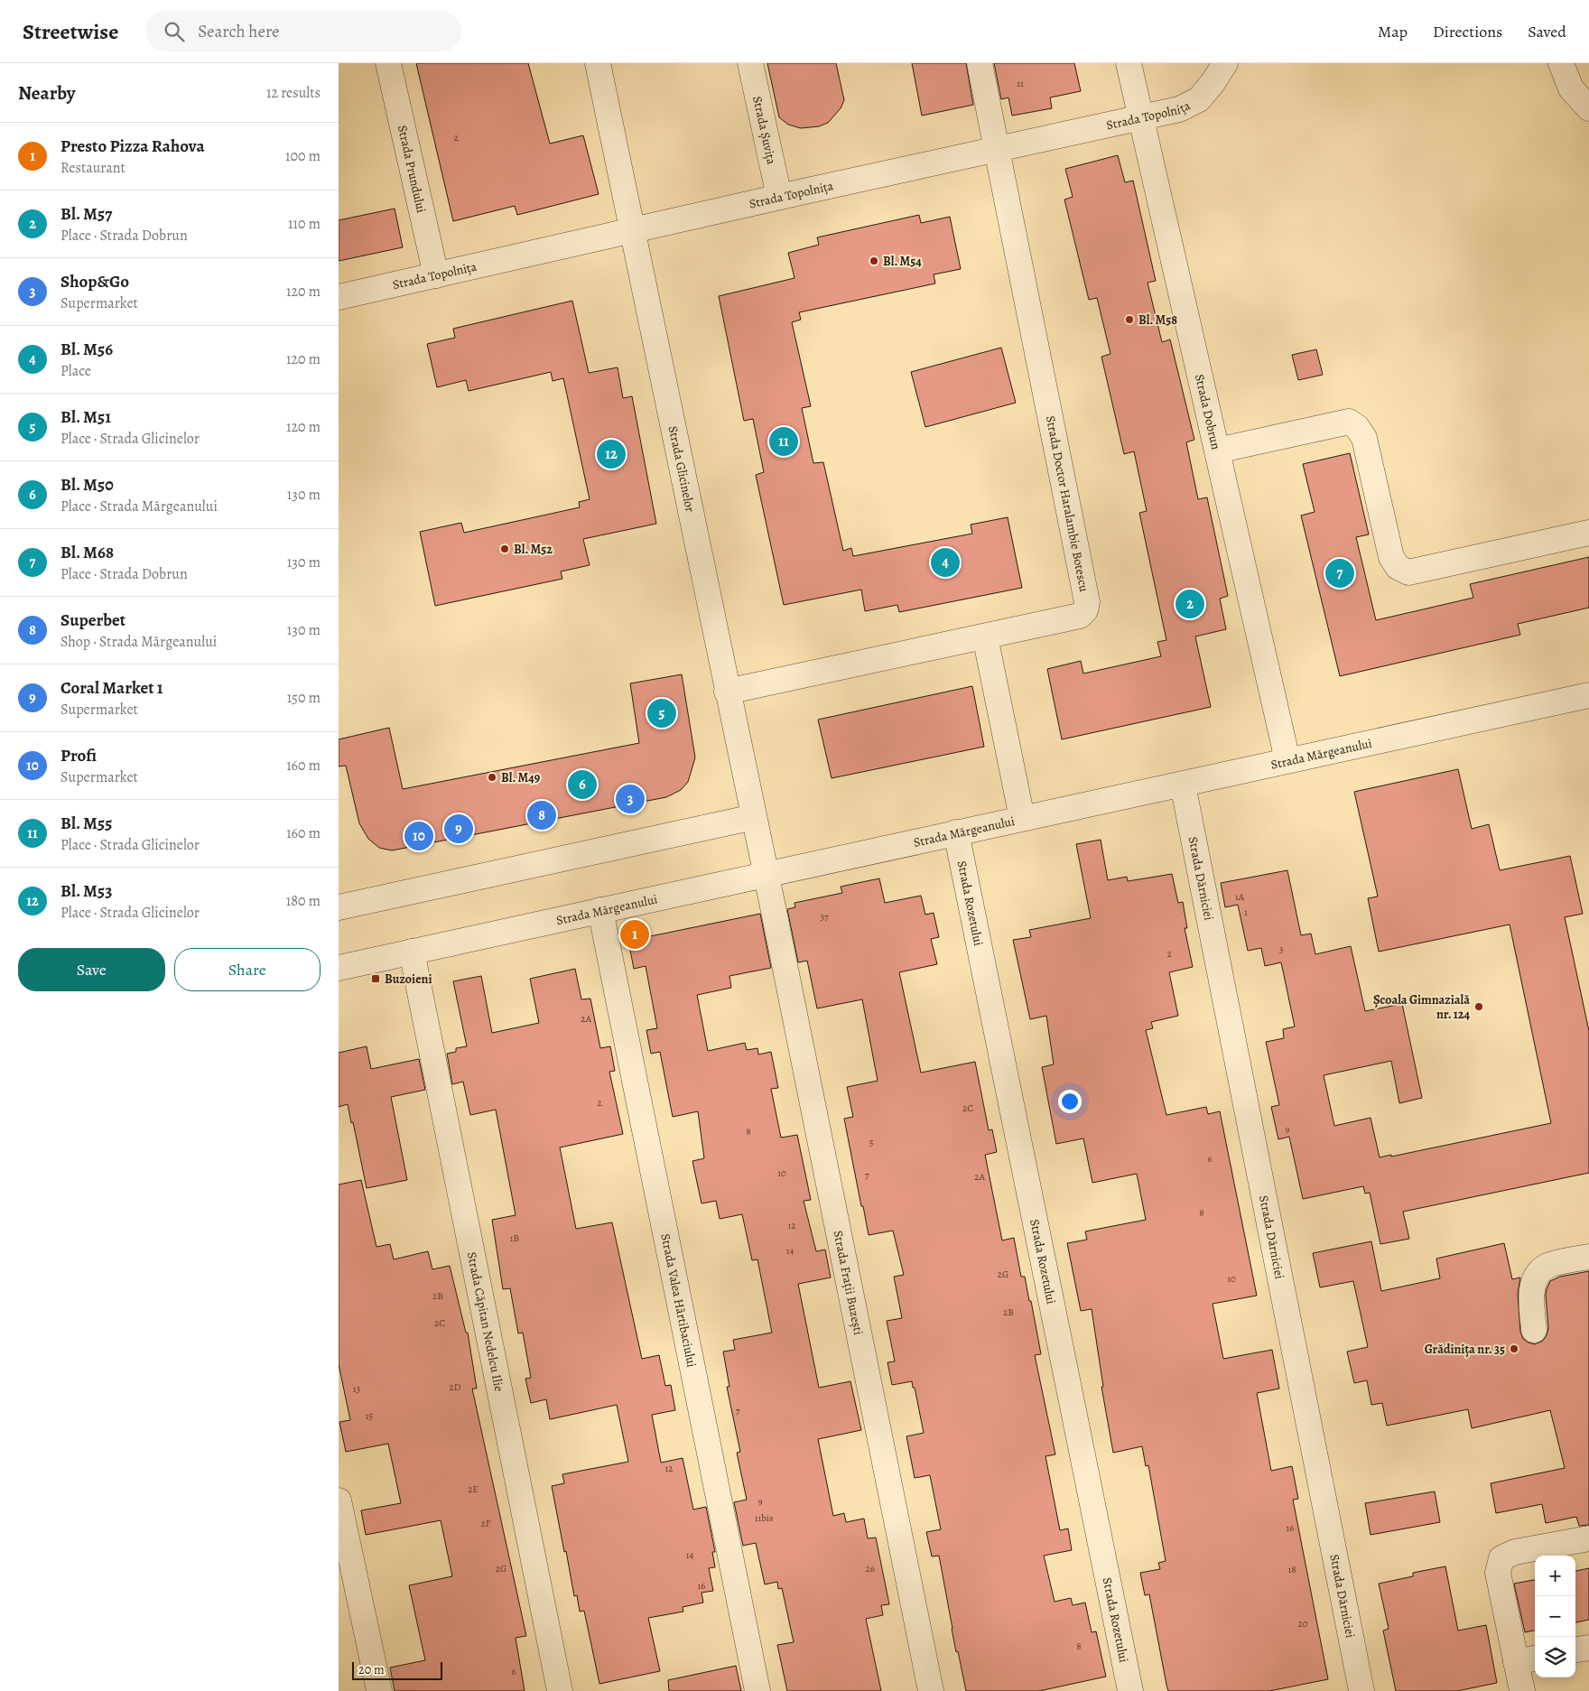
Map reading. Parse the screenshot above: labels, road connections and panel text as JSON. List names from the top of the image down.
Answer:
{
  "streets": {
    "street": [
      "Strada Topolnița",
      "Strada Șuvița",
      "Strada Prundului",
      "Strada Dobrun",
      "Strada Glicinelor",
      "Strada Doctor Haralambie Botescu",
      "Strada Mărgeanului",
      "Strada Dărniciei",
      "Strada Rozetului",
      "Strada Frații Buzești",
      "Strada Valea Hârtibaciului",
      "Strada Căpitan Nedelcu Ilie"
    ]
  },
  "crossings": [
    ["Strada Topolnița", "Strada Șuvița"],
    ["Strada Topolnița", "Strada Prundului"],
    ["Strada Topolnița", "Strada Dobrun"],
    ["Strada Topolnița", "Strada Glicinelor"],
    ["Strada Topolnița", "Strada Doctor Haralambie Botescu"],
    ["Strada Dobrun", "Strada Mărgeanului"],
    ["Strada Glicinelor", "Strada Doctor Haralambie Botescu"],
    ["Strada Glicinelor", "Strada Mărgeanului"],
    ["Strada Glicinelor", "Strada Frații Buzești"],
    ["Strada Mărgeanului", "Strada Dărniciei"],
    ["Strada Mărgeanului", "Strada Rozetului"],
    ["Strada Mărgeanului", "Strada Frații Buzești"],
    ["Strada Mărgeanului", "Strada Valea Hârtibaciului"],
    ["Strada Mărgeanului", "Strada Căpitan Nedelcu Ilie"]
  ],
  "places": {
    "other": [
      "Bl. M54",
      "Bl. M58",
      "Bl. M52",
      "Bl. M49",
      "Școala Gimnazială nr. 124",
      "Grădinița nr. 35"
    ],
    "transit": ["Buzoieni"]
  },
  "house_numbers": [
    "11",
    "2",
    "1A",
    "1",
    "37",
    "3",
    "2",
    "2A",
    "2",
    "2C",
    "9",
    "8",
    "5",
    "6",
    "10",
    "7",
    "2A",
    "8",
    "12",
    "1B",
    "14",
    "2G",
    "10",
    "2B",
    "2B",
    "2C",
    "2D",
    "13",
    "7",
    "15",
    "12",
    "2E",
    "9",
    "11bis",
    "2F",
    "16",
    "14",
    "2G",
    "26",
    "18",
    "16",
    "20",
    "8",
    "6"
  ],
  "scale_bar": "20 m",
  "page": {
    "header": "Streetwise",
    "search": "Search here",
    "nav": ["Map", "Directions", "Saved"],
    "heading": ["Nearby", "12 results"],
    "list": [
      {
        "mark": "1",
        "name": "Presto Pizza Rahova",
        "note": "Restaurant",
        "value": "100 m"
      },
      {
        "mark": "2",
        "name": "Bl. M57",
        "note": "Place · Strada Dobrun",
        "value": "110 m"
      },
      {
        "mark": "3",
        "name": "Shop&Go",
        "note": "Supermarket",
        "value": "120 m"
      },
      {
        "mark": "4",
        "name": "Bl. M56",
        "note": "Place",
        "value": "120 m"
      },
      {
        "mark": "5",
        "name": "Bl. M51",
        "note": "Place · Strada Glicinelor",
        "value": "120 m"
      },
      {
        "mark": "6",
        "name": "Bl. M50",
        "note": "Place · Strada Mărgeanului",
        "value": "130 m"
      },
      {
        "mark": "7",
        "name": "Bl. M68",
        "note": "Place · Strada Dobrun",
        "value": "130 m"
      },
      {
        "mark": "8",
        "name": "Superbet",
        "note": "Shop · Strada Mărgeanului",
        "value": "130 m"
      },
      {
        "mark": "9",
        "name": "Coral Market 1",
        "note": "Supermarket",
        "value": "150 m"
      },
      {
        "mark": "10",
        "name": "Profi",
        "note": "Supermarket",
        "value": "160 m"
      },
      {
        "mark": "11",
        "name": "Bl. M55",
        "note": "Place · Strada Glicinelor",
        "value": "160 m"
      },
      {
        "mark": "12",
        "name": "Bl. M53",
        "note": "Place · Strada Glicinelor",
        "value": "180 m"
      }
    ],
    "pins": [
      "11",
      "12",
      "4",
      "7",
      "2",
      "5",
      "6",
      "3",
      "8",
      "9",
      "10",
      "1"
    ],
    "buttons": ["Save", "Share"],
    "map_buttons": ["+", "−"],
    "scale": "20 m"
  }
}
